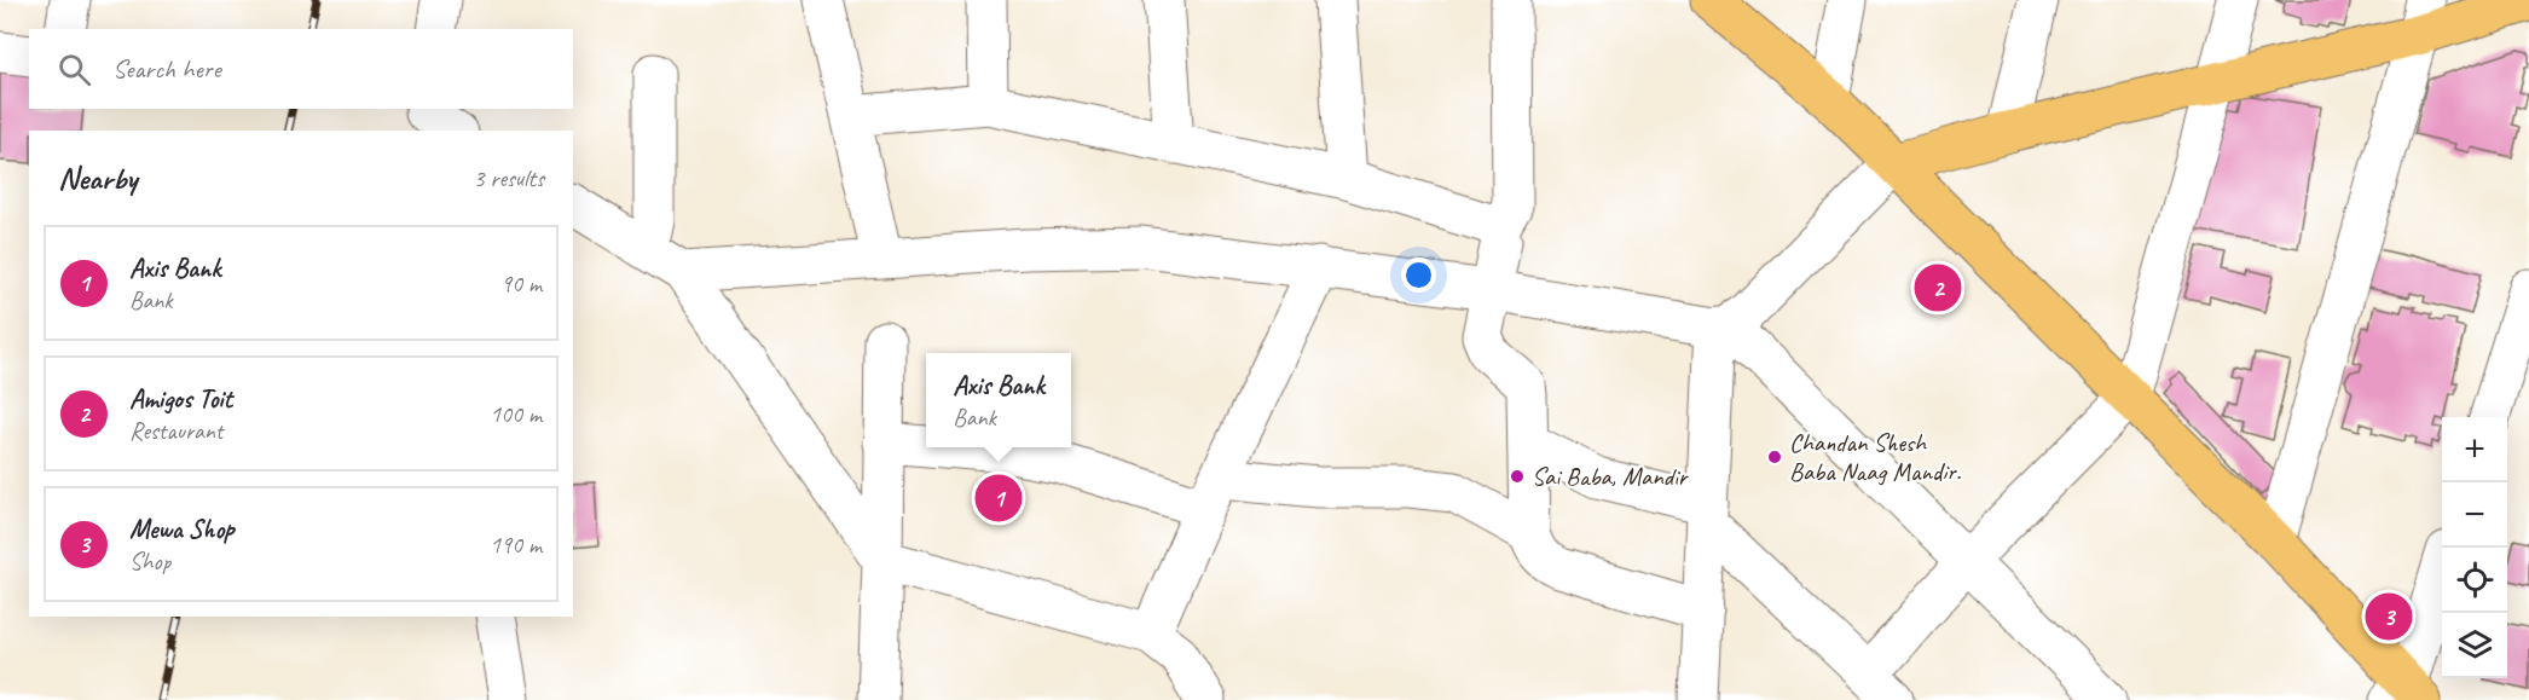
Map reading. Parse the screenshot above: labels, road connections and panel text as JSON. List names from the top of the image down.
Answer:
{
  "places": ["Chandan Shesh Baba Naag Mandir.", "Sai Baba, Mandir"],
  "page": {
    "search": "Search here",
    "heading": ["Nearby", "3 results"],
    "list": [
      {
        "mark": "1",
        "name": "Axis Bank",
        "note": "Bank",
        "value": "90 m"
      },
      {
        "mark": "2",
        "name": "Amigos Toit",
        "note": "Restaurant",
        "value": "100 m"
      },
      {
        "mark": "3",
        "name": "Mewa Shop",
        "note": "Shop",
        "value": "190 m"
      }
    ],
    "pins": ["2", "1", "3"],
    "popup": ["Axis Bank", "Bank"],
    "map_buttons": ["+", "−"]
  }
}
